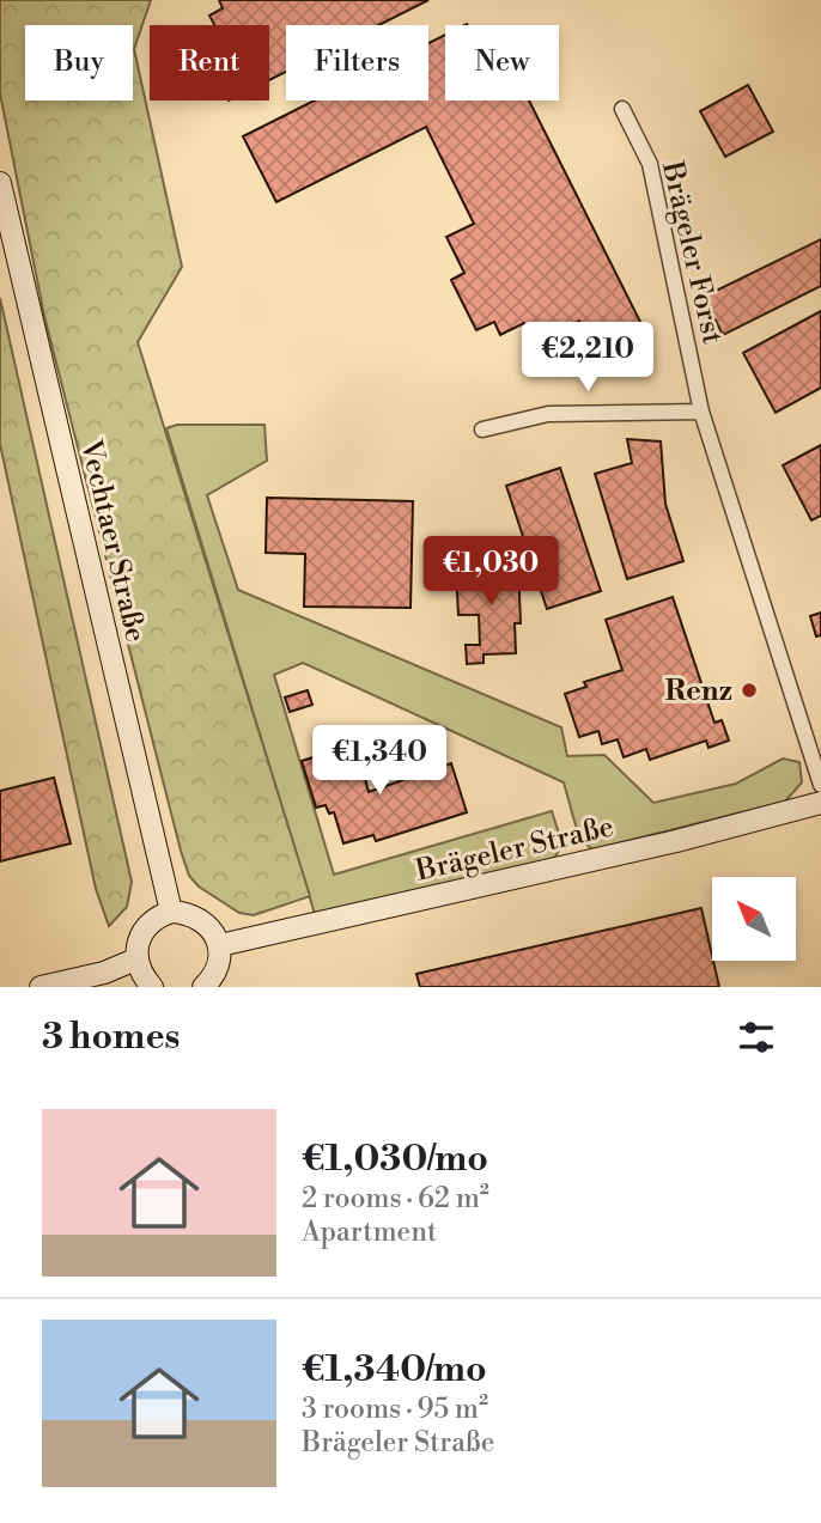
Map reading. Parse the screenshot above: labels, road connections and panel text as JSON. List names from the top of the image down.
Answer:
{
  "streets": {
    "main road": ["Vechtaer Straße", "Brägeler Straße"],
    "street": ["Brägeler Forst"]
  },
  "places": ["Renz"],
  "north": "top left",
  "page": {
    "chip": [
      "Buy",
      "Rent",
      "Filters",
      "New"
    ],
    "price": ["€2,210", "€1,030", "€1,340"],
    "heading": "3 homes",
    "list": [
      {
        "name": "€1,030/mo",
        "note": "2 rooms · 62 m² · Apartment"
      },
      {
        "name": "€1,340/mo",
        "note": "3 rooms · 95 m² · Brägeler Straße"
      }
    ]
  }
}
